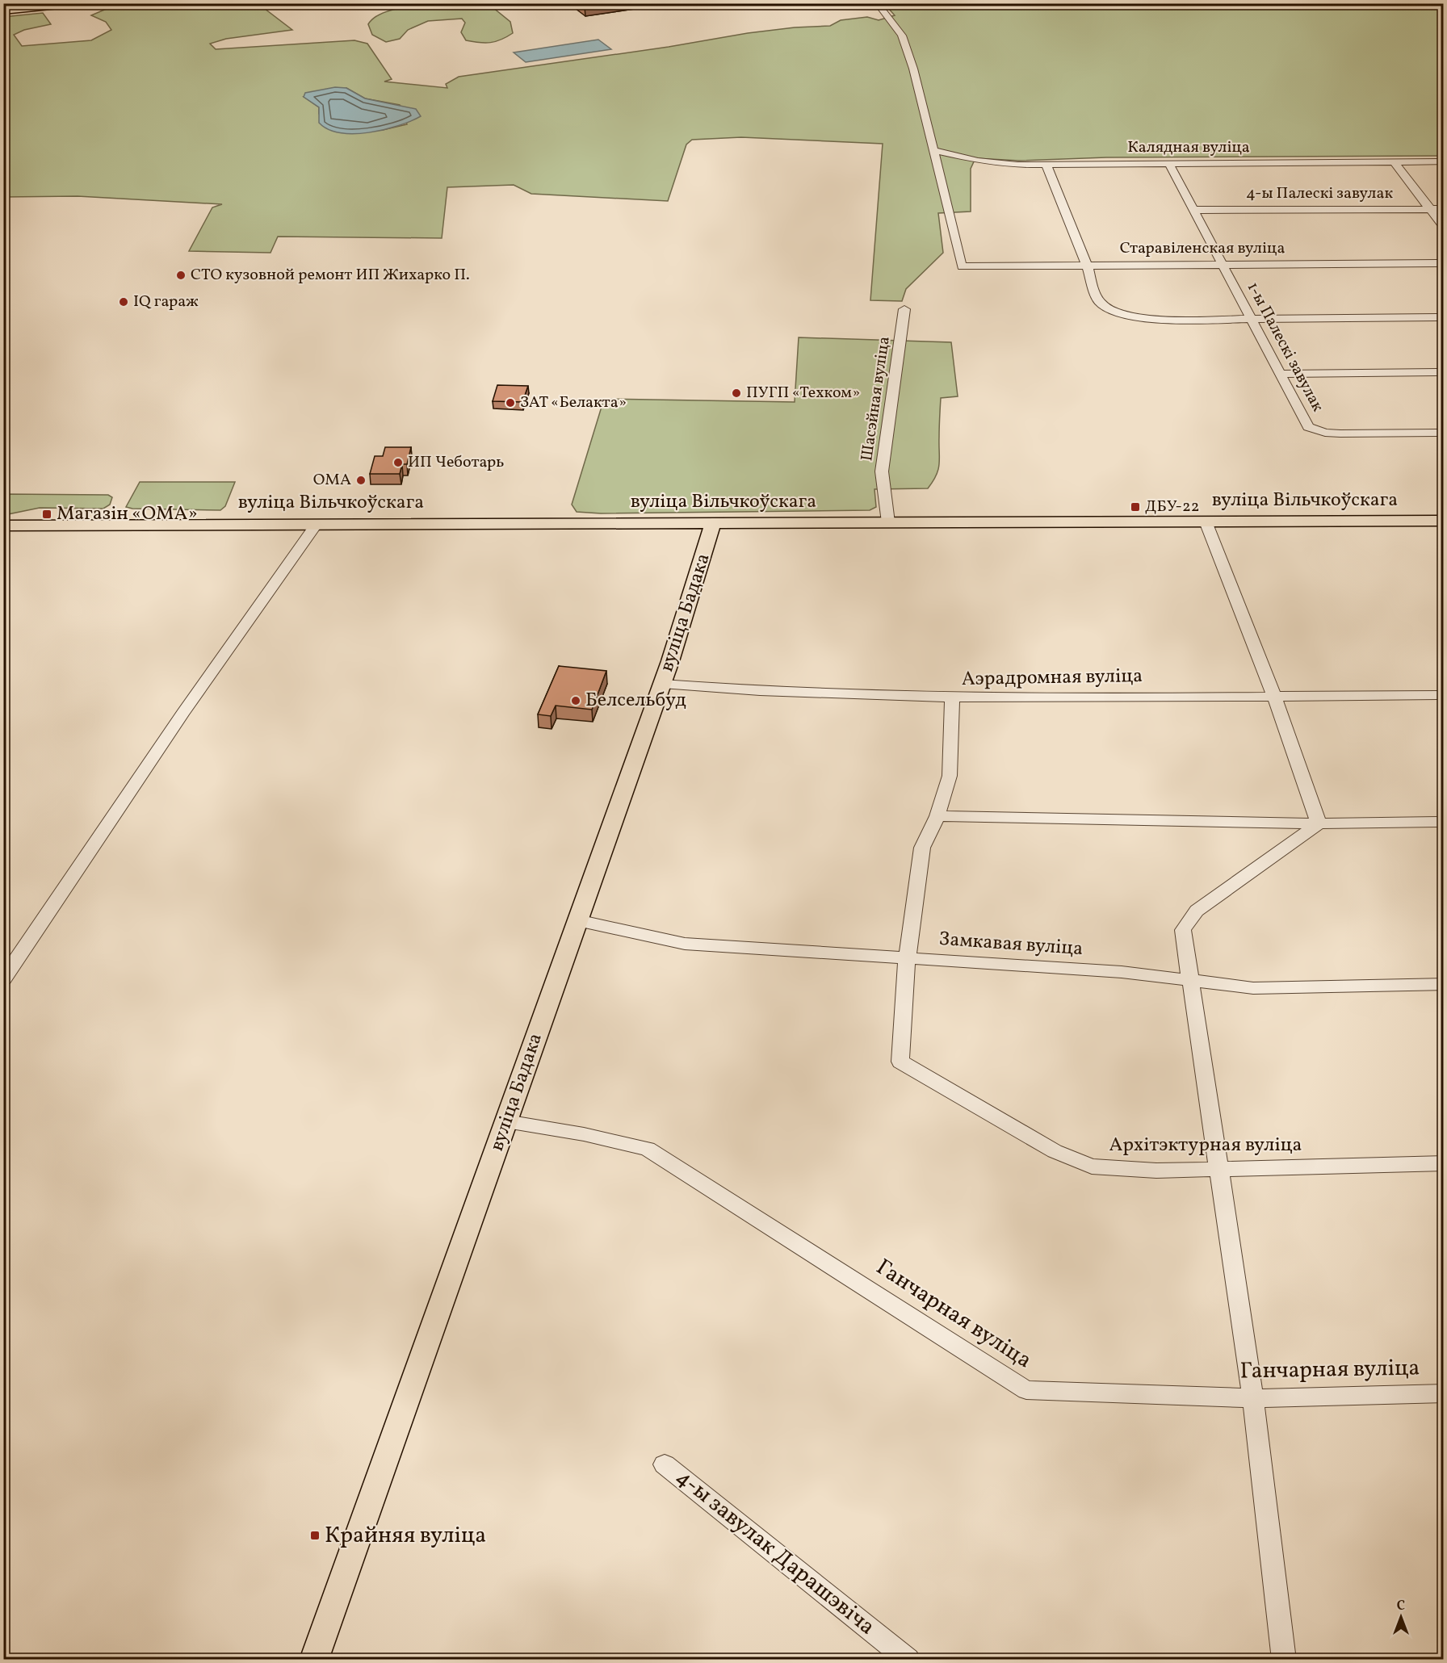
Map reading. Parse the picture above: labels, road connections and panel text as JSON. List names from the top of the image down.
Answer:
{
  "streets": {
    "main road": ["вуліца Вільчкоўскага", "вуліца Бадака"],
    "street": [
      "Калядная вуліца",
      "4-ы Палескі завулак",
      "Старавіленская вуліца",
      "1-ы Палескі завулак",
      "Шасэйная вуліца",
      "Аэрадромная вуліца",
      "Замкавая вуліца",
      "Архітэктурная вуліца",
      "Ганчарная вуліца",
      "4-ы завулак Дарашэвіча"
    ]
  },
  "crossings": [
    ["Калядная вуліца", "Старавіленская вуліца"],
    ["Калядная вуліца", "1-ы Палескі завулак"],
    ["4-ы Палескі завулак", "1-ы Палескі завулак"],
    ["Старавіленская вуліца", "1-ы Палескі завулак"],
    ["Шасэйная вуліца", "вуліца Вільчкоўскага"],
    ["вуліца Вільчкоўскага", "вуліца Бадака"],
    ["вуліца Бадака", "Аэрадромная вуліца"],
    ["вуліца Бадака", "Замкавая вуліца"],
    ["вуліца Бадака", "Ганчарная вуліца"],
    ["Аэрадромная вуліца", "Архітэктурная вуліца"],
    ["Замкавая вуліца", "Архітэктурная вуліца"]
  ],
  "places": {
    "other": [
      "СТО кузовной ремонт ИП Жихарко П.",
      "IQ гараж",
      "ПУГП «Техком»",
      "ЗАТ «Белакта»",
      "ИП Чеботарь",
      "ОМА",
      "Белсельбуд"
    ],
    "transit": ["ДБУ-22", "Магазін «ОМА»", "Крайняя вуліца"]
  },
  "north": "top"
}
